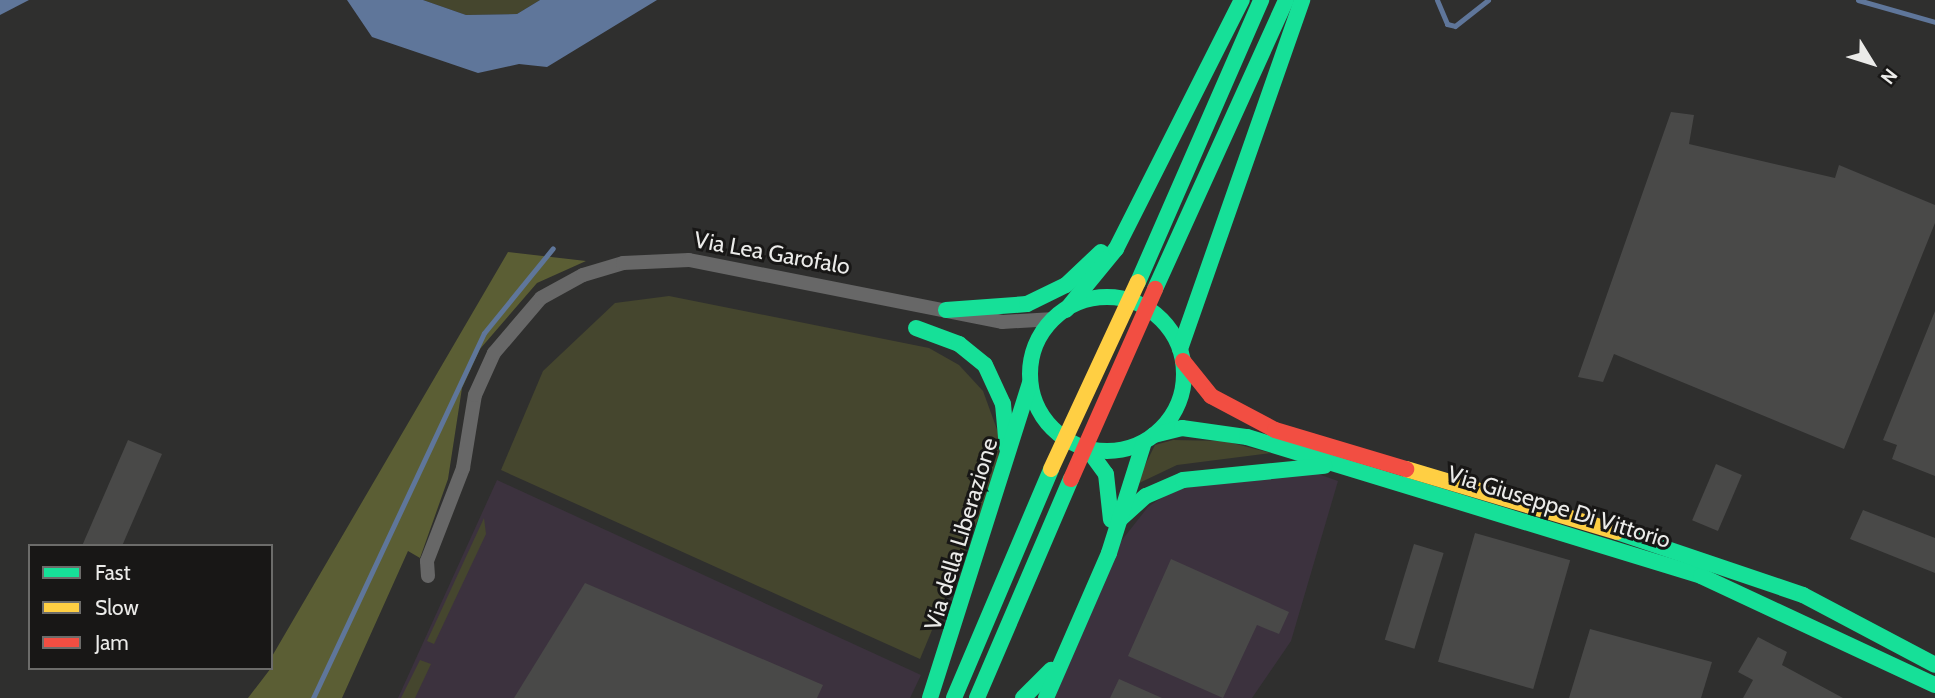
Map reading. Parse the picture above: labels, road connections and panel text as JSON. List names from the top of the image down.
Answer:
{
  "streets": {
    "main road": ["Via Giuseppe Di Vittorio", "Via della Liberazione"],
    "street": ["Via Lea Garofalo"]
  },
  "crossings": [
    ["Via Lea Garofalo", "Via Giuseppe Di Vittorio"],
    ["Via Lea Garofalo", "Via della Liberazione"],
    ["Via Giuseppe Di Vittorio", "Via della Liberazione"]
  ],
  "legend": ["Fast", "Slow", "Jam"],
  "north": "bottom right"
}
